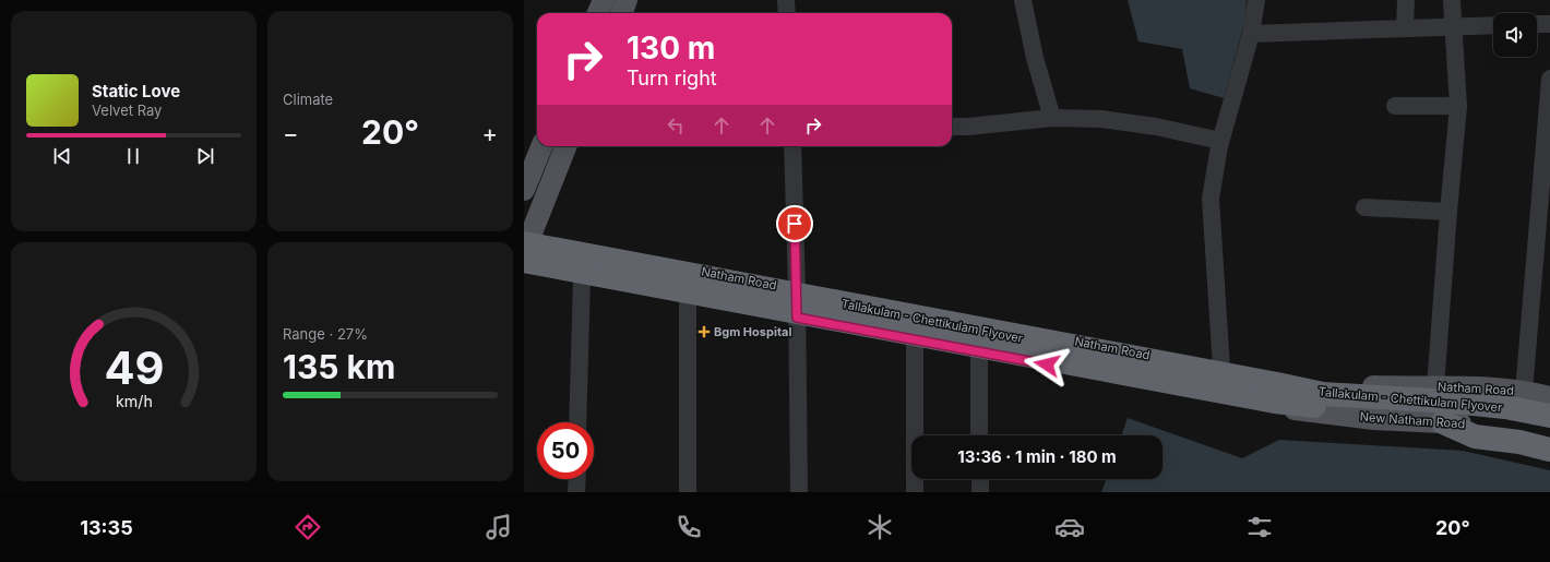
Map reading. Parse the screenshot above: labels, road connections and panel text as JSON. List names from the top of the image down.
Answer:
{
  "streets": {
    "highway": ["Tallakulam - Chettikulam Flyover"],
    "main road": ["Natham Road", "New Natham Road"]
  },
  "crossings": [
    ["Natham Road", "Tallakulam - Chettikulam Flyover"]
  ],
  "places": {
    "health": ["Bgm Hospital"]
  },
  "page": {
    "tile": [
      "Climate",
      ["Range · 27%", "135 km"]
    ],
    "turn": ["130 m", "Turn right"],
    "song": ["Static Love", "Velvet Ray"],
    "heat": ["−", "20°", "+"],
    "limit": "50",
    "trip": "13:36 · 1 min · 180 m",
    "tabs": ["13:35", "20°"],
    "gauge": ["49", "km/h"]
  }
}
